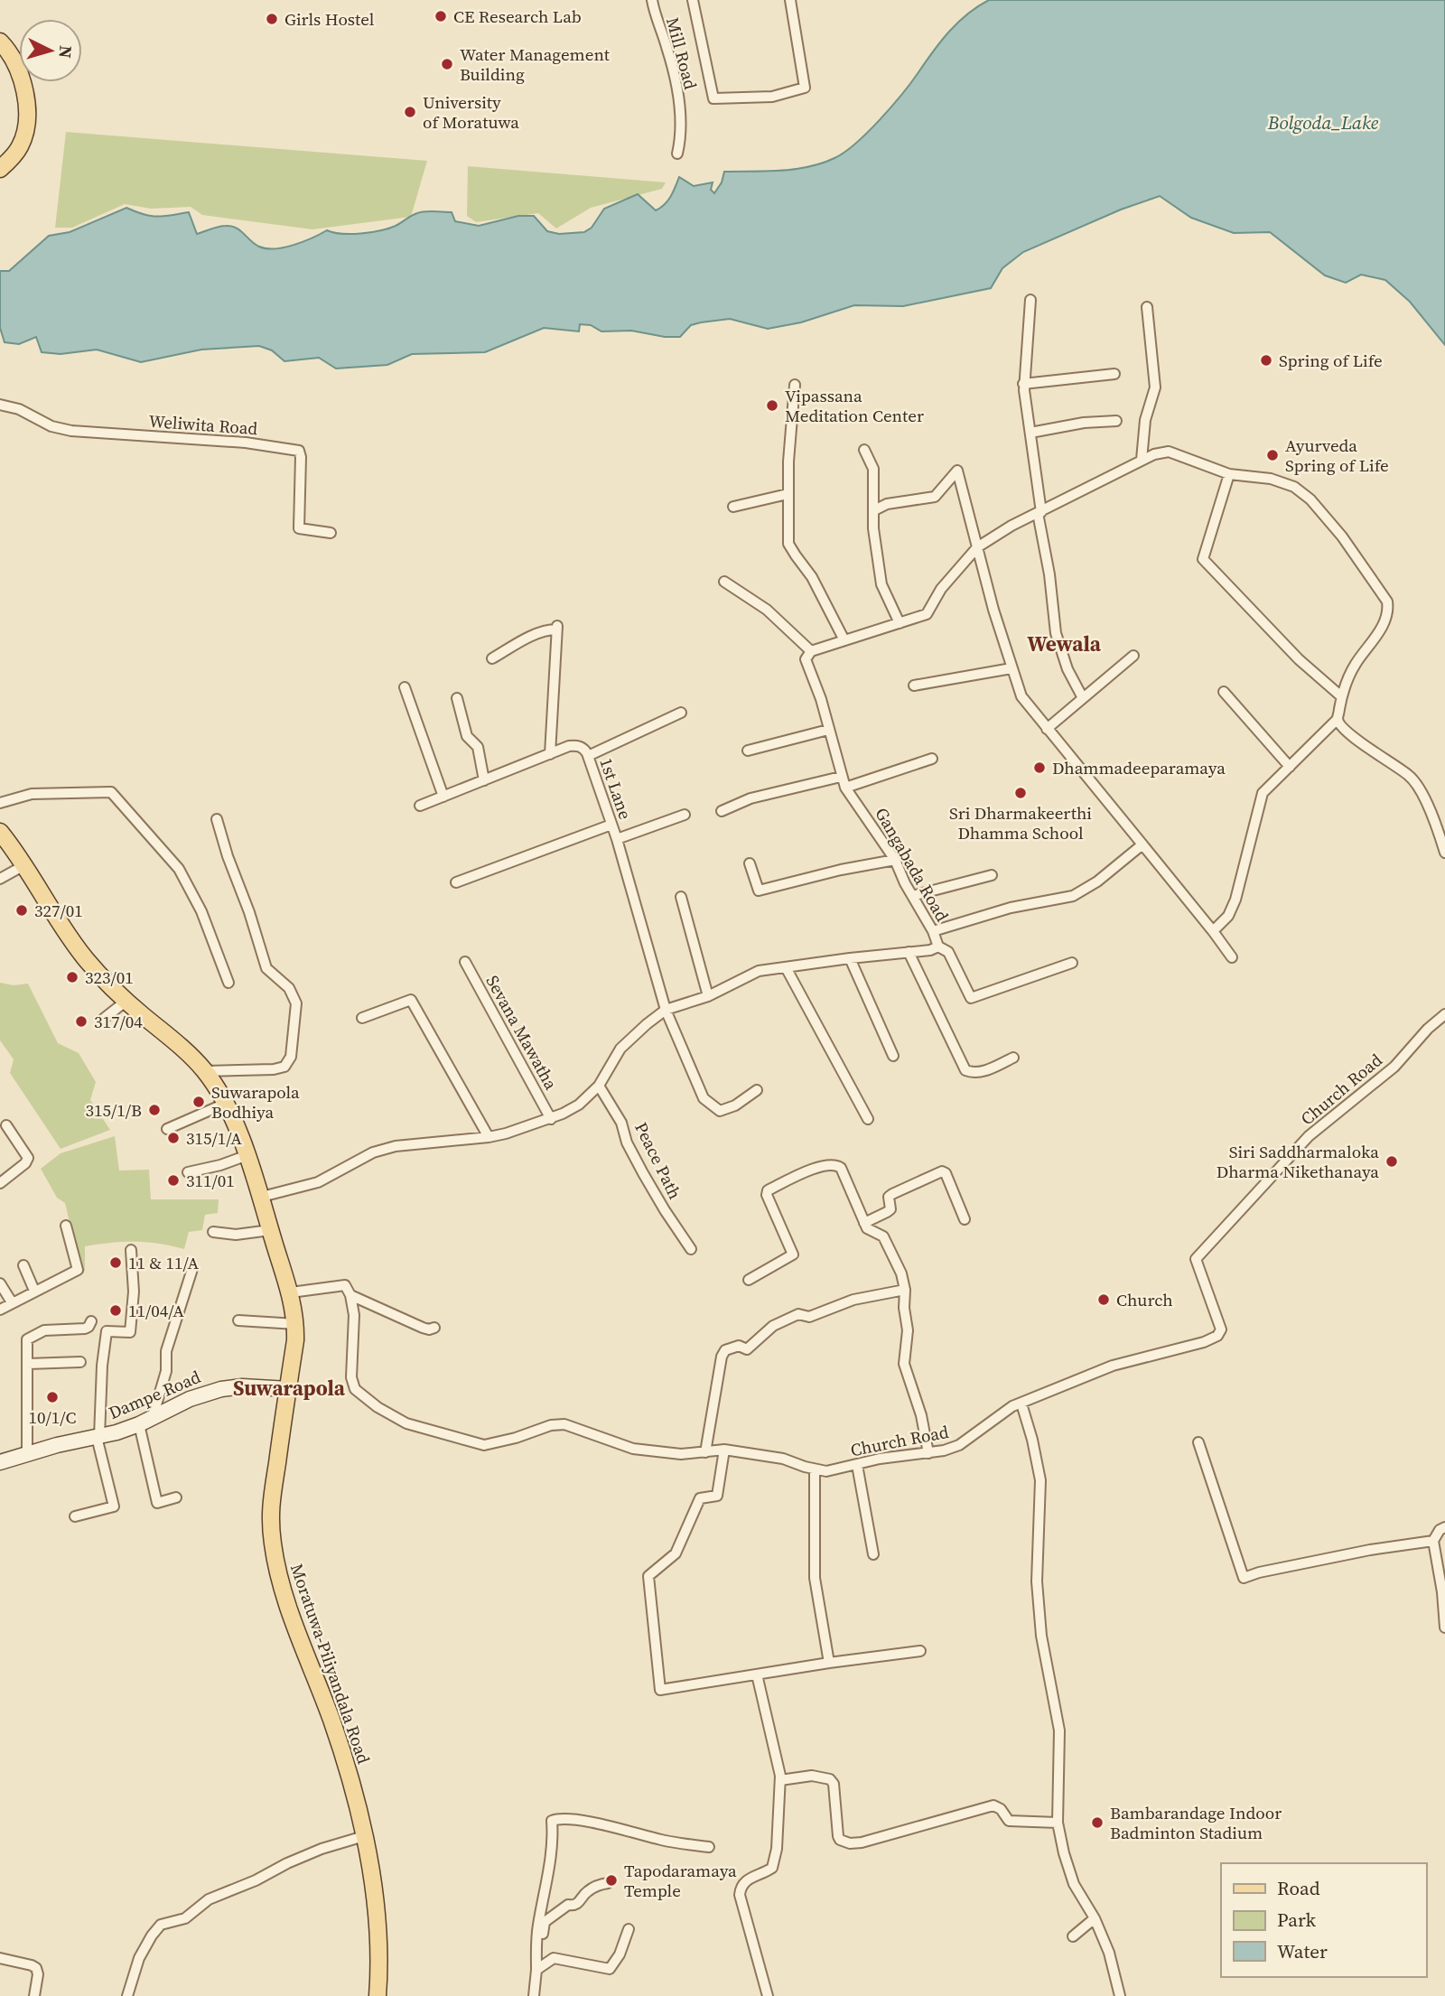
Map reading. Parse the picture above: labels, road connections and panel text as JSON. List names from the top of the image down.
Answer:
{
  "streets": {
    "main road": ["Moratuwa-Piliyandala Road"],
    "street": [
      "Mill Road",
      "Weliwita Road",
      "1st Lane",
      "Gangabada Road",
      "Sevana Mawatha",
      "Church Road",
      "Peace Path",
      "Dampe Road"
    ]
  },
  "crossings": [
    ["1st Lane", "Gangabada Road"],
    ["Gangabada Road", "Sevana Mawatha"],
    ["Gangabada Road", "Peace Path"],
    ["Gangabada Road", "Moratuwa-Piliyandala Road"],
    ["Dampe Road", "Moratuwa-Piliyandala Road"]
  ],
  "districts": ["Wewala", "Suwarapola"],
  "water": ["Bolgoda_Lake"],
  "places": [
    "CE Research Lab",
    "Girls Hostel",
    "Water Management Building",
    "University of Moratuwa",
    "Spring of Life",
    "Vipassana Meditation Center",
    "Ayurveda Spring of Life",
    "Dhammadeeparamaya",
    "Sri Dharmakeerthi Dhamma School",
    "327/01",
    "323/01",
    "317/04",
    "Suwarapola Bodhiya",
    "315/1/B",
    "315/1/A",
    "Siri Saddharmaloka Dharma Nikethanaya",
    "311/01",
    "11 & 11/A",
    "Church",
    "11/04/A",
    "10/1/C",
    "Bambarandage Indoor Badminton Stadium",
    "Tapodaramaya Temple"
  ],
  "legend": ["Road", "Park", "Water"],
  "north": "right"
}
